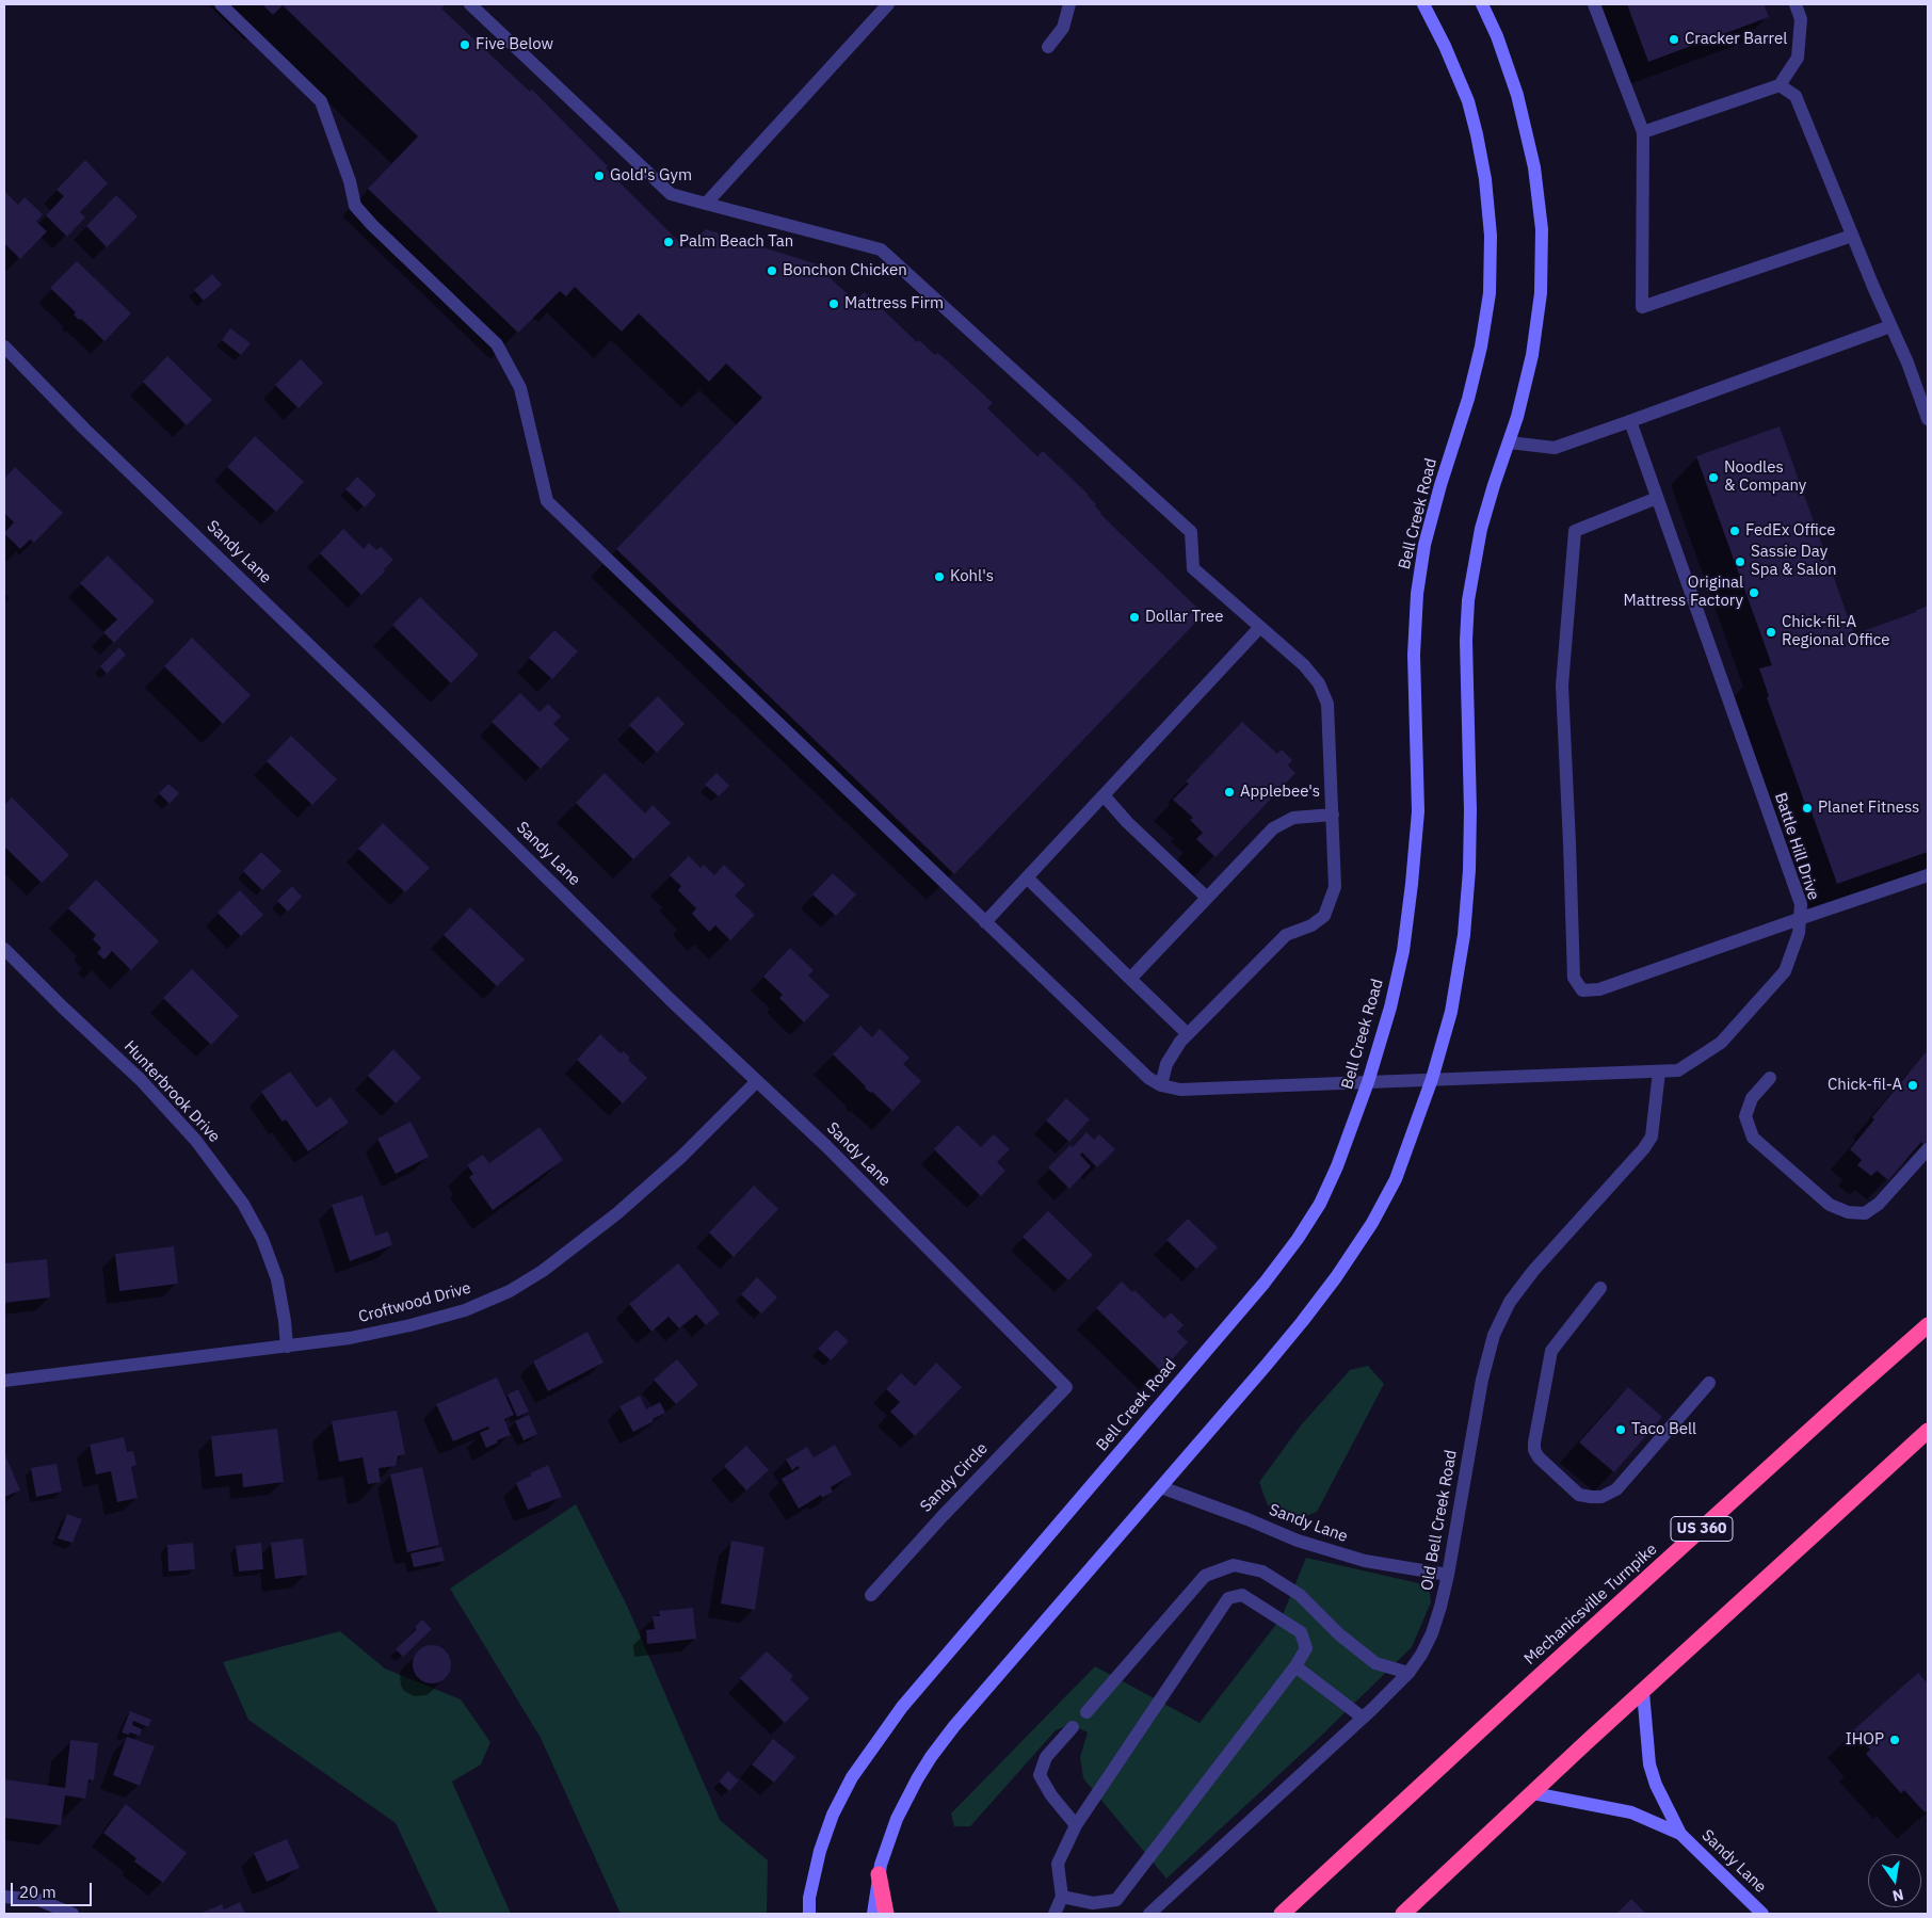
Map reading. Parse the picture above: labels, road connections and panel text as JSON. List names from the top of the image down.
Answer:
{
  "streets": {
    "highway": ["US 360", "Mechanicsville Turnpike"],
    "main road": ["Bell Creek Road", "Sandy Lane"],
    "street": [
      "Battle Hill Drive",
      "Hunterbrook Drive",
      "Croftwood Drive",
      "Sandy Circle",
      "Old Bell Creek Road"
    ]
  },
  "crossings": [
    ["Bell Creek Road", "Battle Hill Drive"],
    ["Sandy Lane", "Croftwood Drive"],
    ["Sandy Lane", "Sandy Circle"],
    ["Sandy Lane", "Old Bell Creek Road"],
    ["Battle Hill Drive", "Old Bell Creek Road"],
    ["Hunterbrook Drive", "Croftwood Drive"]
  ],
  "places": [
    "Cracker Barrel",
    "Five Below",
    "Gold's Gym",
    "Palm Beach Tan",
    "Bonchon Chicken",
    "Mattress Firm",
    "Noodles & Company",
    "FedEx Office",
    "Sassie Day Spa & Salon",
    "Kohl's",
    "Original Mattress Factory",
    "Dollar Tree",
    "Chick-fil-A Regional Office",
    "Applebee's",
    "Planet Fitness",
    "Chick-fil-A",
    "Taco Bell",
    "IHOP"
  ],
  "scale_bar": "20 m",
  "north": "bottom"
}
